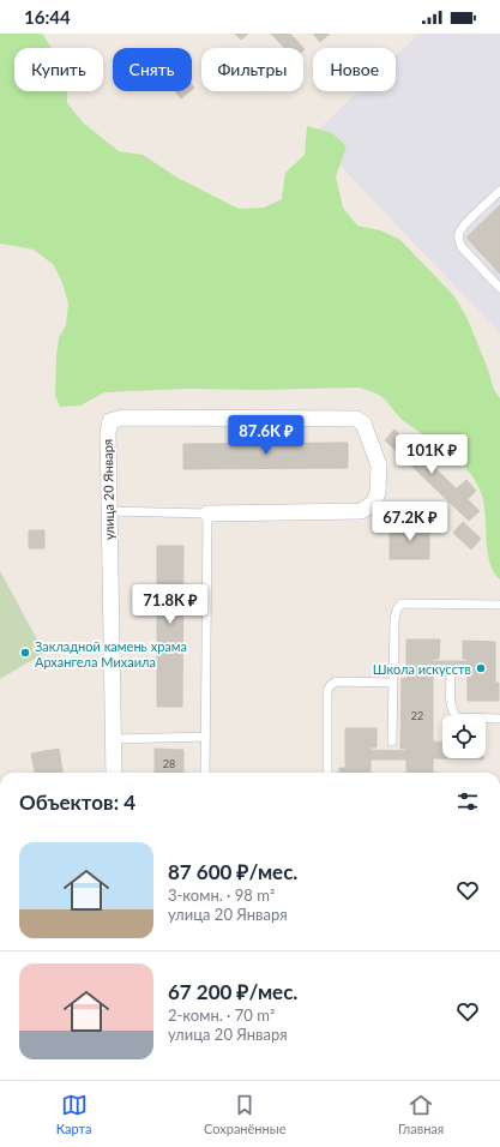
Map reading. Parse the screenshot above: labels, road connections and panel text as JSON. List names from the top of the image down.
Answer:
{
  "streets": {
    "street": ["улица 20 Января"]
  },
  "places": ["Закладной камень храма Архангела Михаила", "Школа искусств"],
  "house_numbers": ["22", "28"],
  "page": {
    "status": "16:44",
    "chip": [
      "Купить",
      "Снять",
      "Фильтры",
      "Новое"
    ],
    "price": [
      "87.6K ₽",
      "101K ₽",
      "67.2K ₽",
      "71.8K ₽"
    ],
    "heading": "Объектов: 4",
    "list": [
      {
        "name": "87 600 ₽/мес.",
        "note": "3-комн. · 98 m² · улица 20 Января"
      },
      {
        "name": "67 200 ₽/мес.",
        "note": "2-комн. · 70 m² · улица 20 Января"
      }
    ],
    "tabs": ["Карта", "Сохранённые", "Главная"]
  }
}
